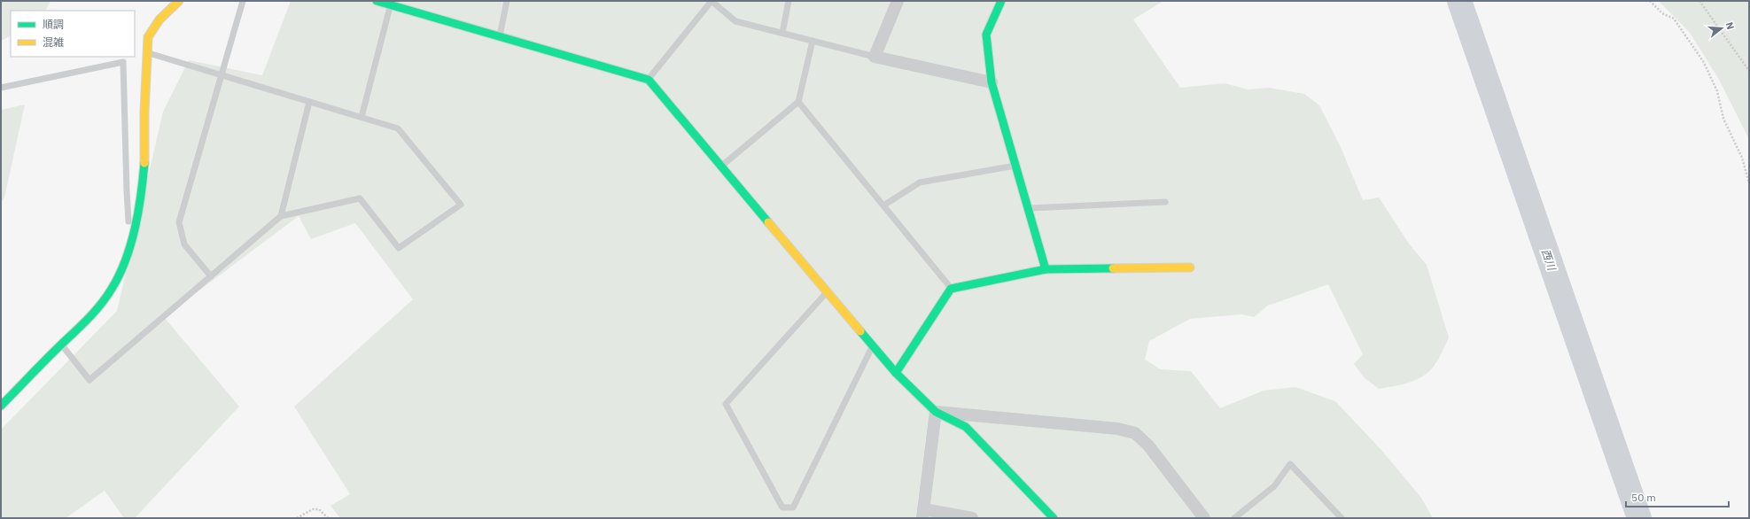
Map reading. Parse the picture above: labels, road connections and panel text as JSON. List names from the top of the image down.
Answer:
{
  "water": ["西川"],
  "legend": ["順調", "混雑"],
  "scale_bar": "50 m",
  "north": "right"
}
